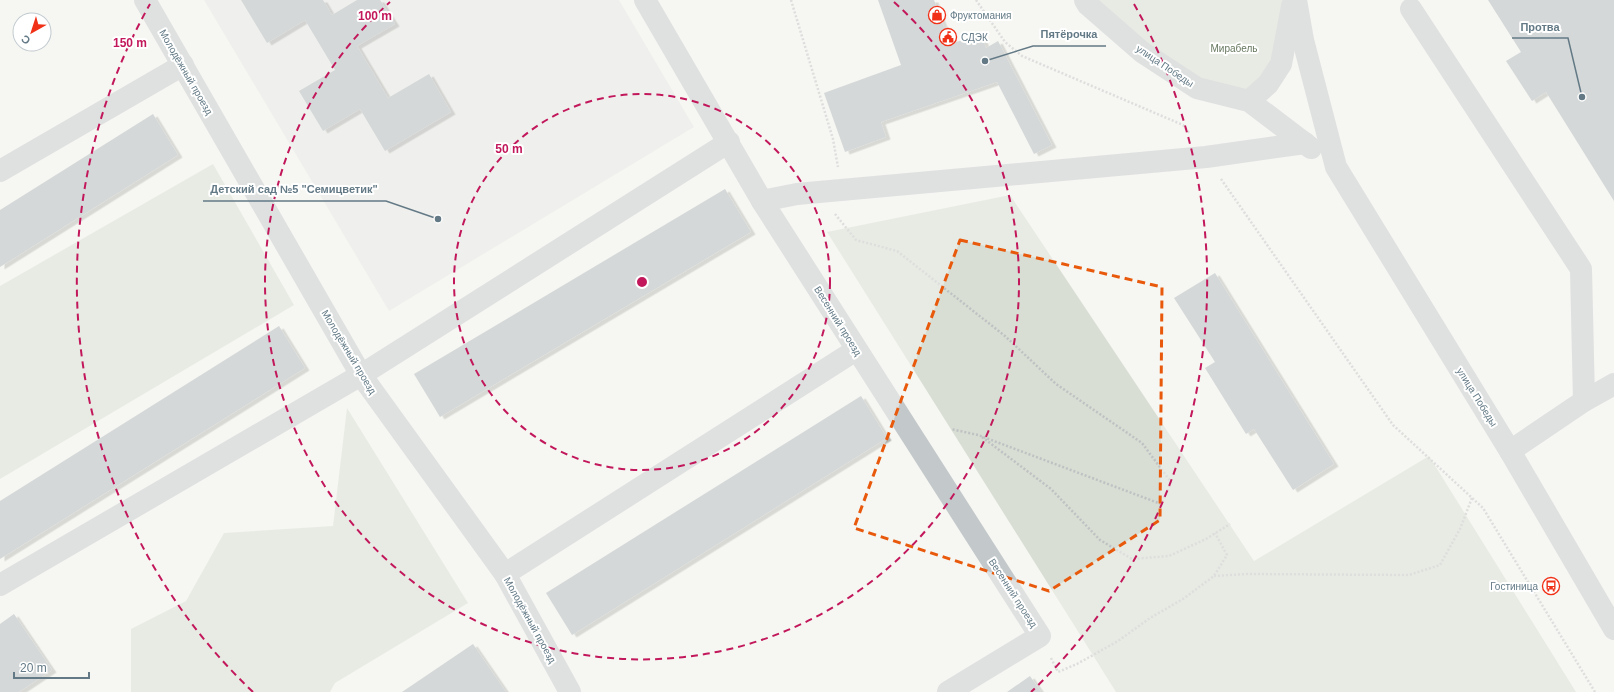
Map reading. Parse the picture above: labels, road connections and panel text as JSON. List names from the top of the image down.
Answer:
{
  "streets": {
    "street": ["улица Победы", "Молодёжный проезд", "Весенний проезд"]
  },
  "parks": ["Мирабель"],
  "places": {
    "shop": ["Фруктомания"],
    "public building": ["СДЭК"],
    "other": ["Пятёрочка", "Протва", "Детский сад №5 \"Семицветик\""],
    "bus stop": ["Гостиница"]
  },
  "scale_bar": "20 m",
  "north": "bottom left",
  "rings": ["100 m", "150 m", "50 m"]
}
